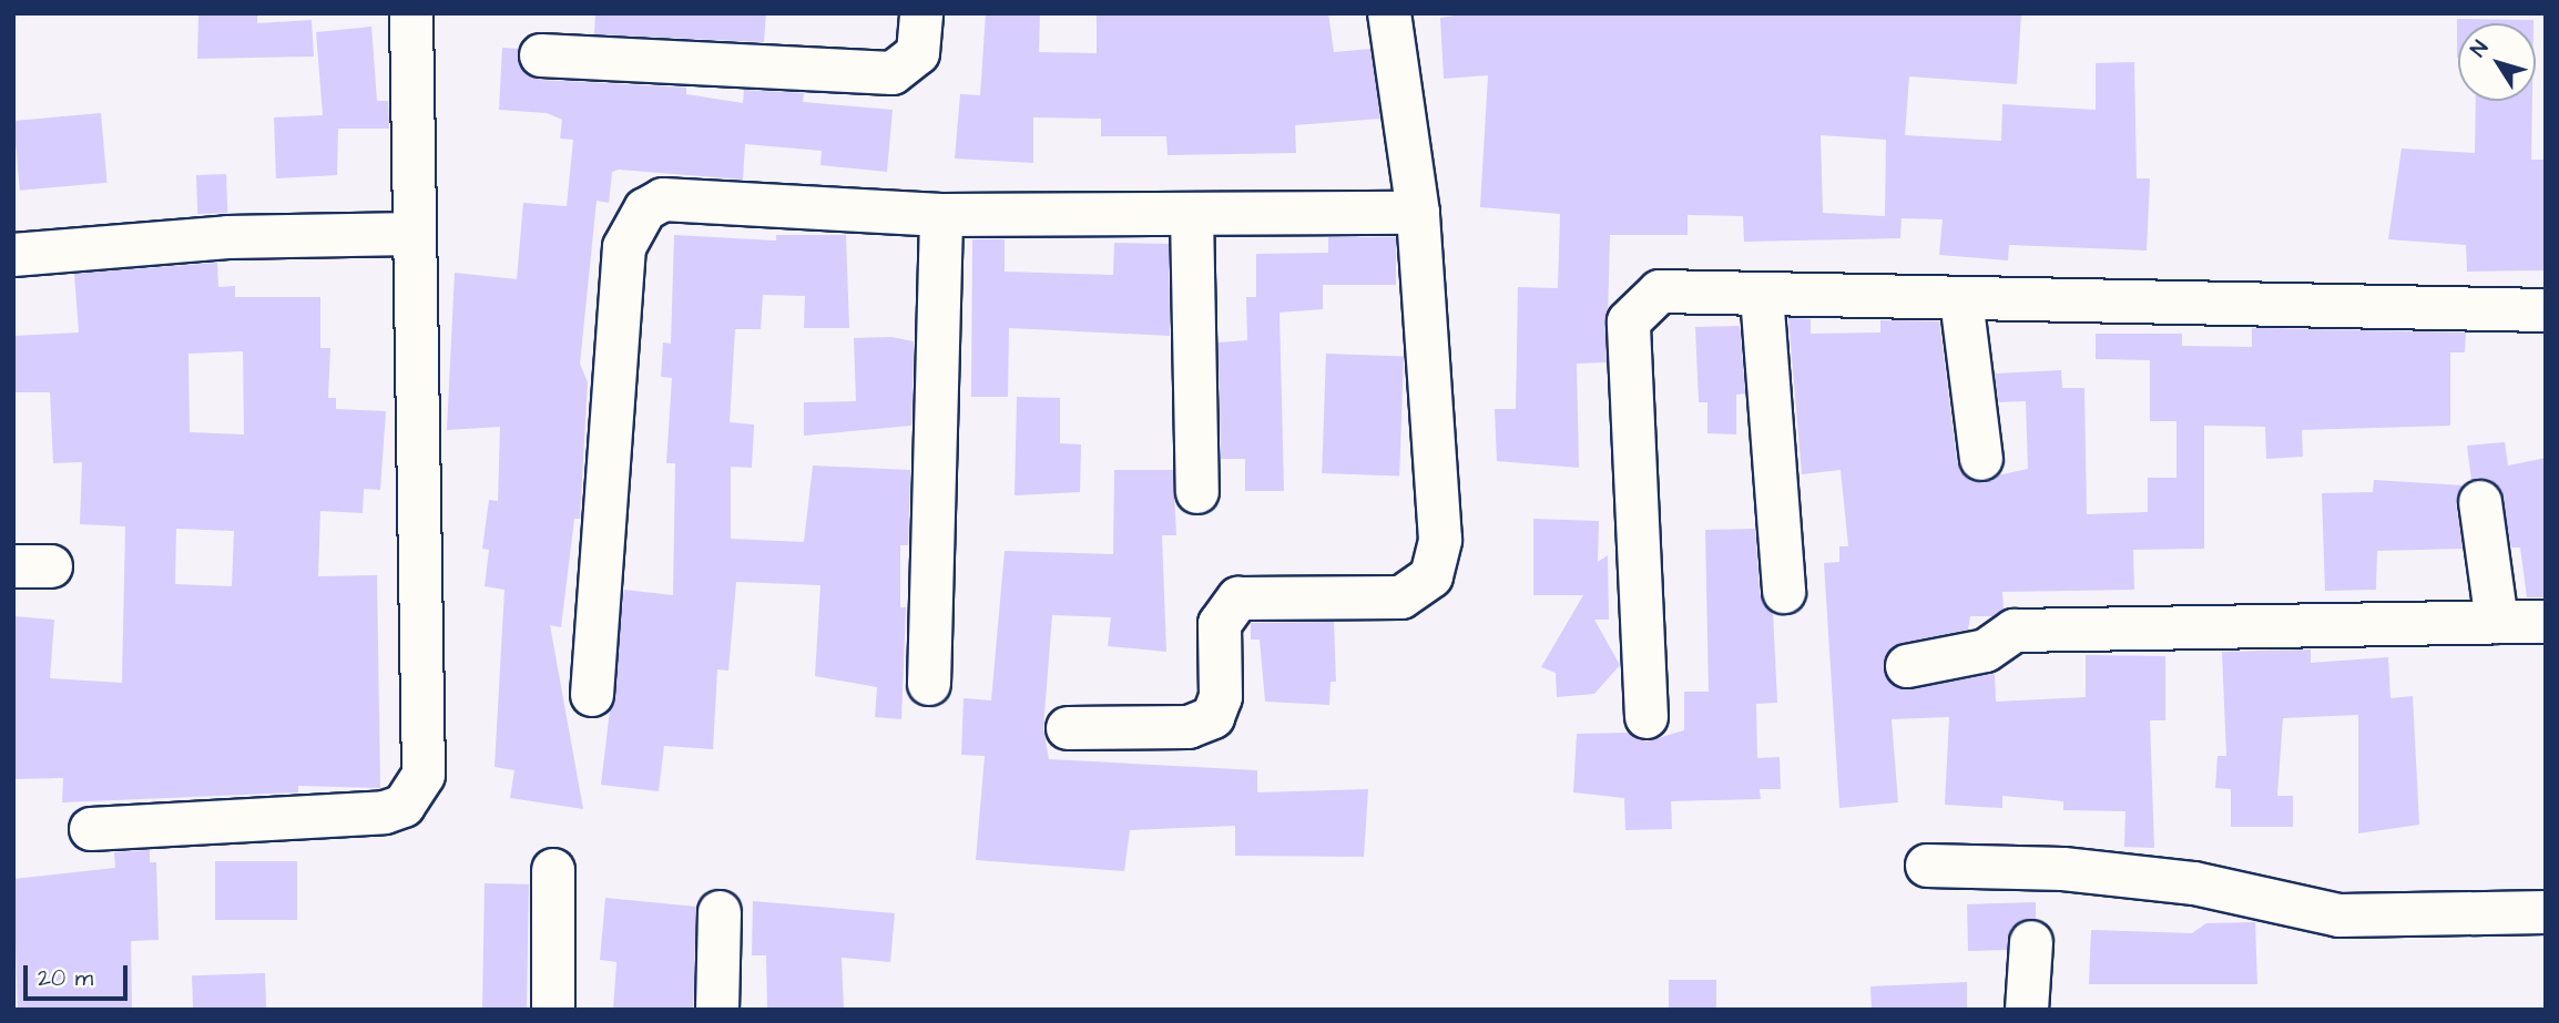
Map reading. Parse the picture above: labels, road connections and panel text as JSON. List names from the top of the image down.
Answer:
{
  "scale_bar": "20 m",
  "north": "top left"
}
